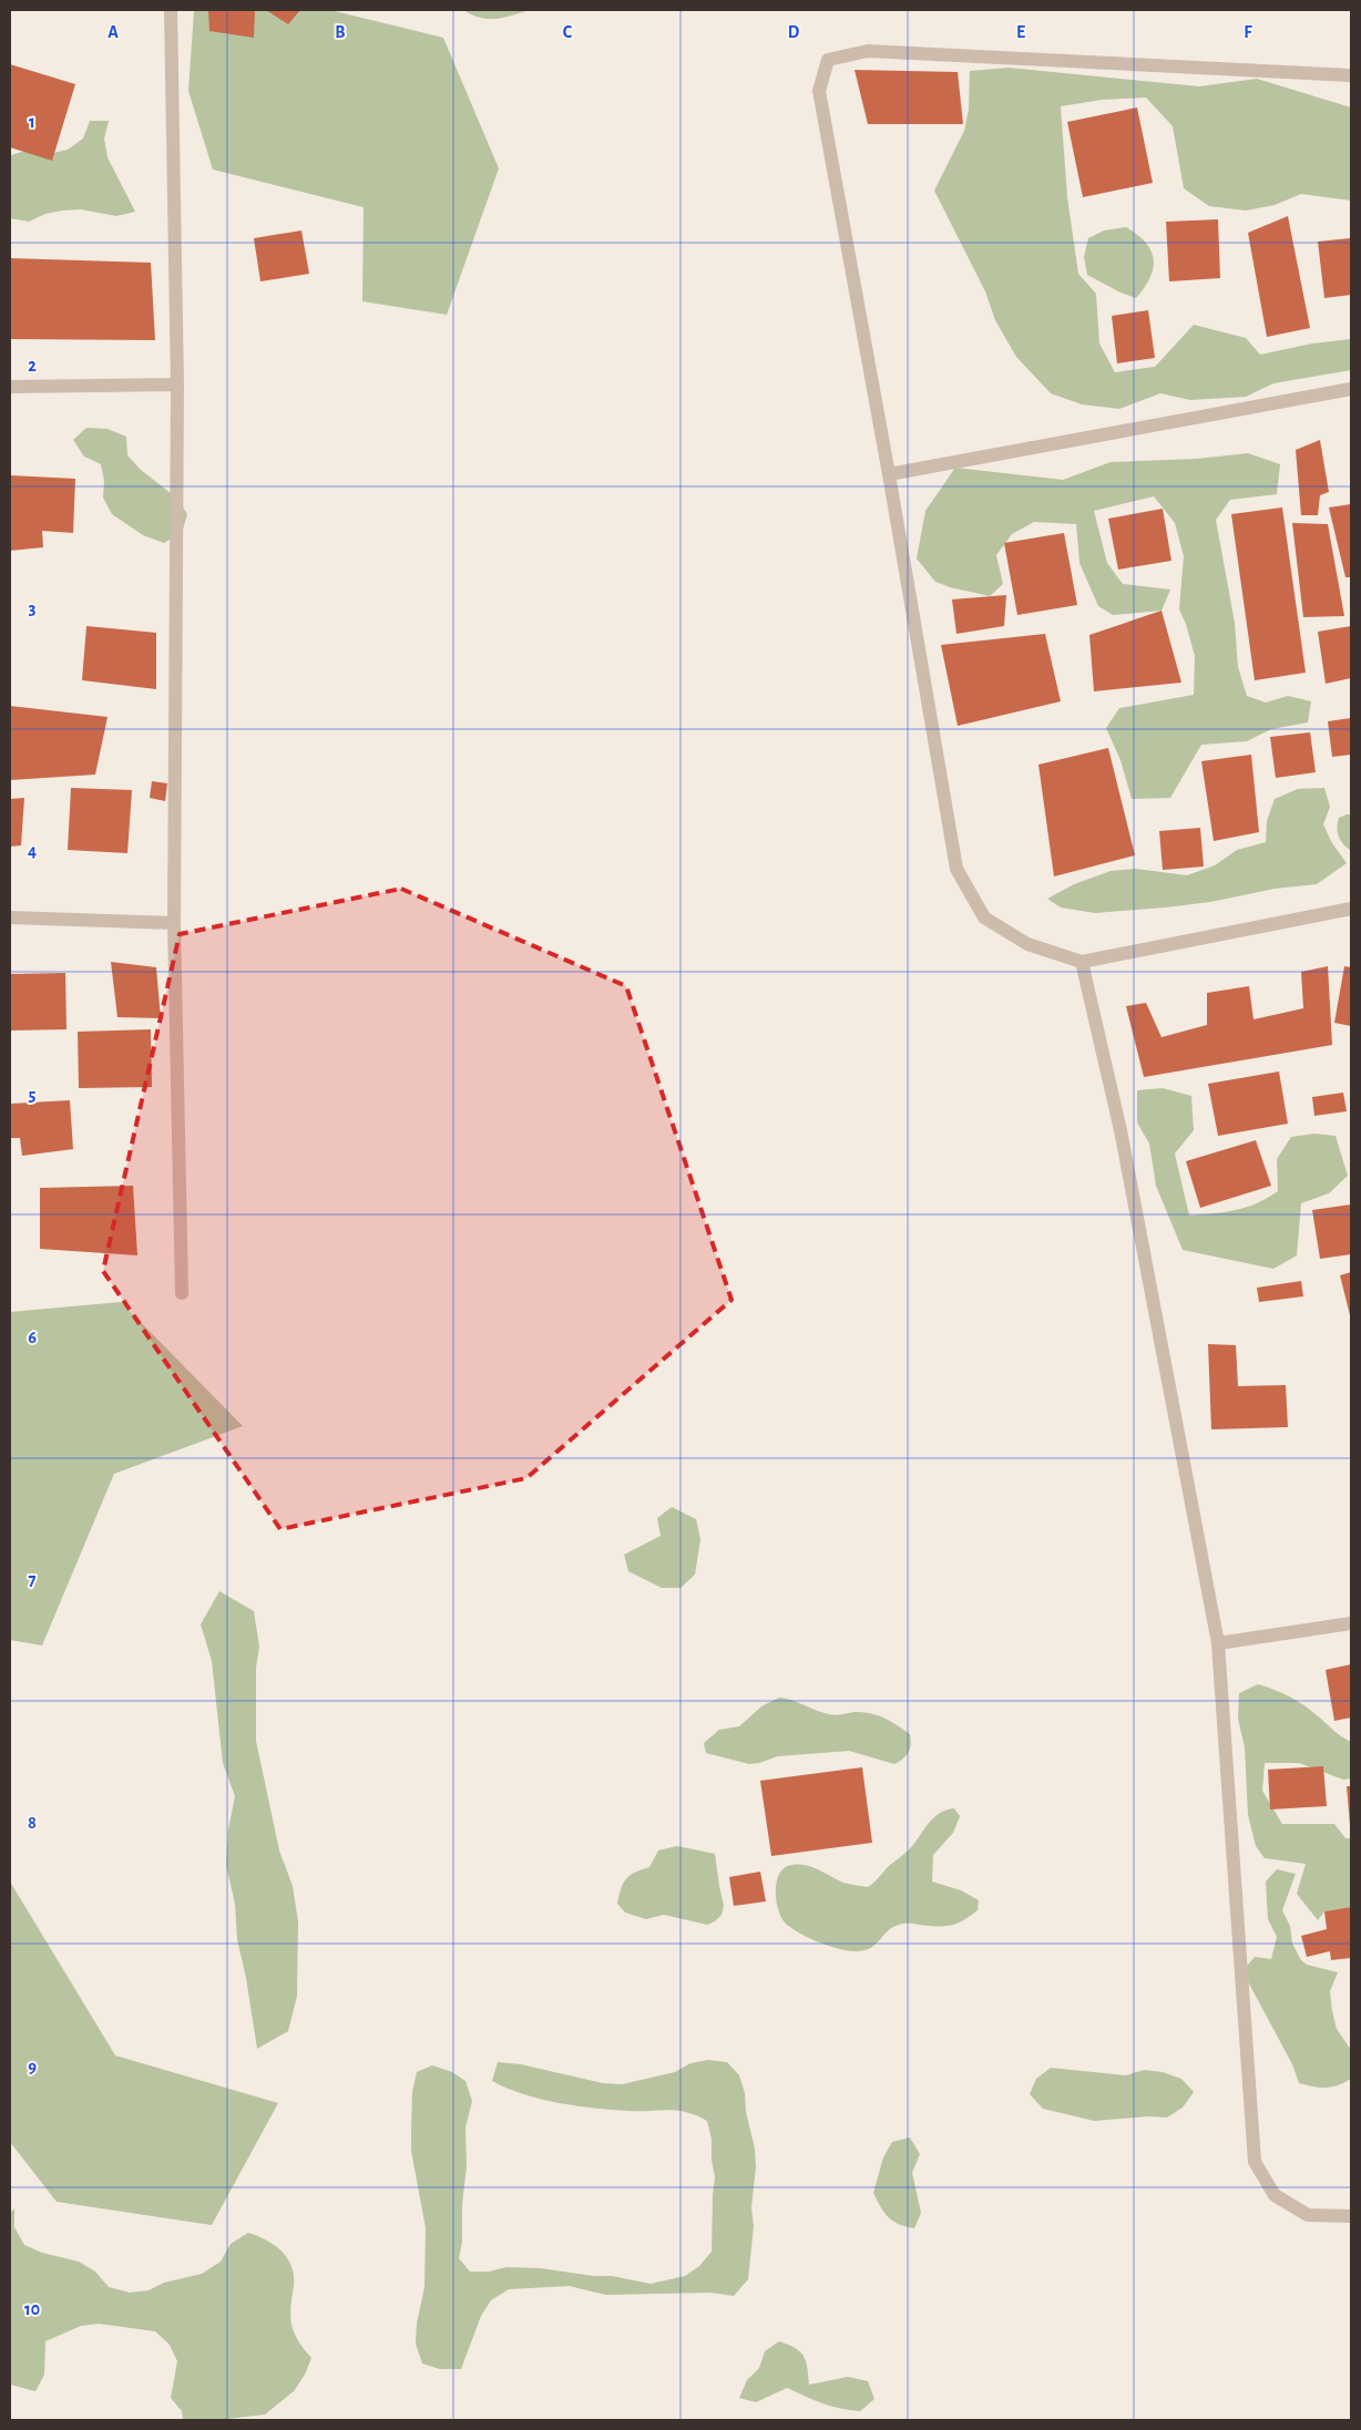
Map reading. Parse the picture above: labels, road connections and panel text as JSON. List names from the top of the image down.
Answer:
{
  "grid": {
    "columns": [
      "A",
      "B",
      "C",
      "D",
      "E",
      "F"
    ],
    "rows": [
      "1",
      "2",
      "3",
      "4",
      "5",
      "6",
      "7",
      "8",
      "9",
      "10"
    ]
  }
}
